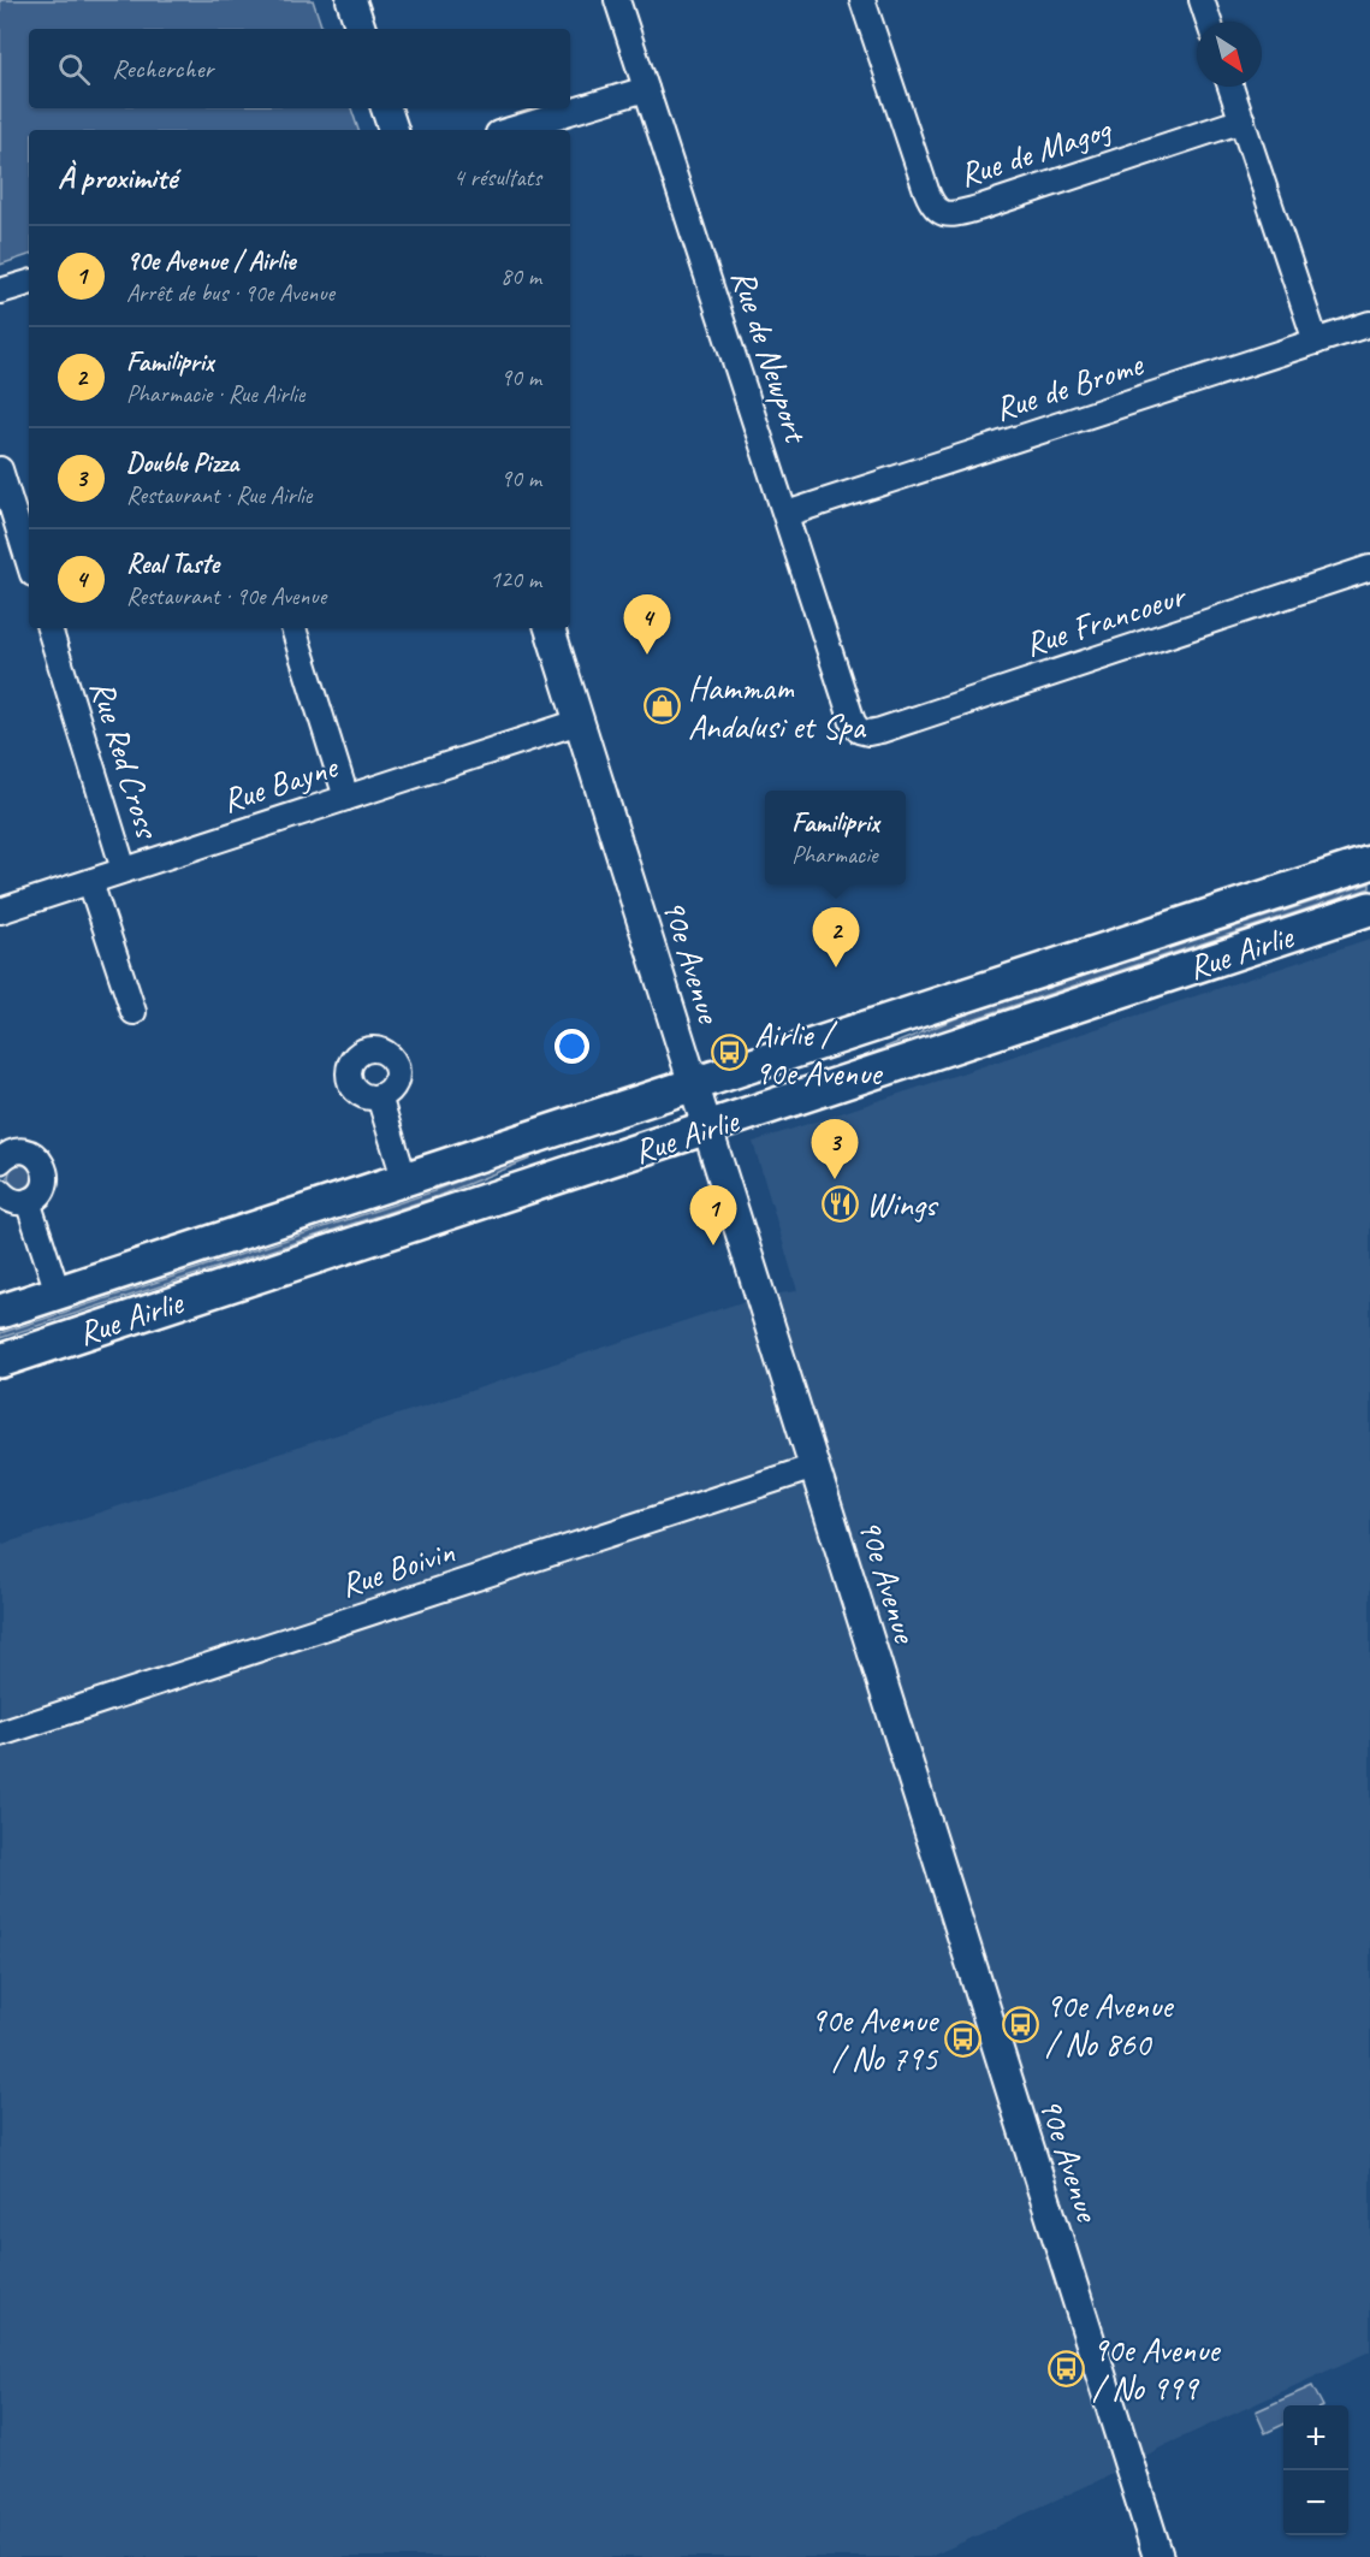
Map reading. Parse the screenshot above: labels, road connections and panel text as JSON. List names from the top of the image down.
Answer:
{
  "streets": {
    "main road": ["Rue Airlie"],
    "street": [
      "Rue de Magog",
      "Rue de Newport",
      "Rue de Brome",
      "Rue Francoeur",
      "Rue Red Cross",
      "Rue Bayne",
      "90e Avenue",
      "Rue Boivin"
    ]
  },
  "crossings": [
    ["Rue de Newport", "Rue de Brome"],
    ["Rue de Newport", "Rue Francoeur"],
    ["Rue Red Cross", "Rue Bayne"],
    ["Rue Bayne", "90e Avenue"],
    ["Rue Airlie", "90e Avenue"],
    ["90e Avenue", "Rue Boivin"]
  ],
  "places": {
    "shop": ["Hammam Andalusi et Spa"],
    "bus stop": [
      "Airlie / 90e Avenue",
      "90e Avenue / No 860",
      "90e Avenue / No 795",
      "90e Avenue / No 999"
    ],
    "restaurant": ["Wings"]
  },
  "north": "bottom right",
  "page": {
    "search": "Rechercher",
    "heading": ["À proximité", "4 résultats"],
    "list": [
      {
        "mark": "1",
        "name": "90e Avenue / Airlie",
        "note": "Arrêt de bus · 90e Avenue",
        "value": "80 m"
      },
      {
        "mark": "2",
        "name": "Familiprix",
        "note": "Pharmacie · Rue Airlie",
        "value": "90 m"
      },
      {
        "mark": "3",
        "name": "Double Pizza",
        "note": "Restaurant · Rue Airlie",
        "value": "90 m"
      },
      {
        "mark": "4",
        "name": "Real Taste",
        "note": "Restaurant · 90e Avenue",
        "value": "120 m"
      }
    ],
    "pins": [
      "4",
      "2",
      "3",
      "1"
    ],
    "popup": ["Familiprix", "Pharmacie"],
    "map_buttons": ["+", "−"]
  }
}
